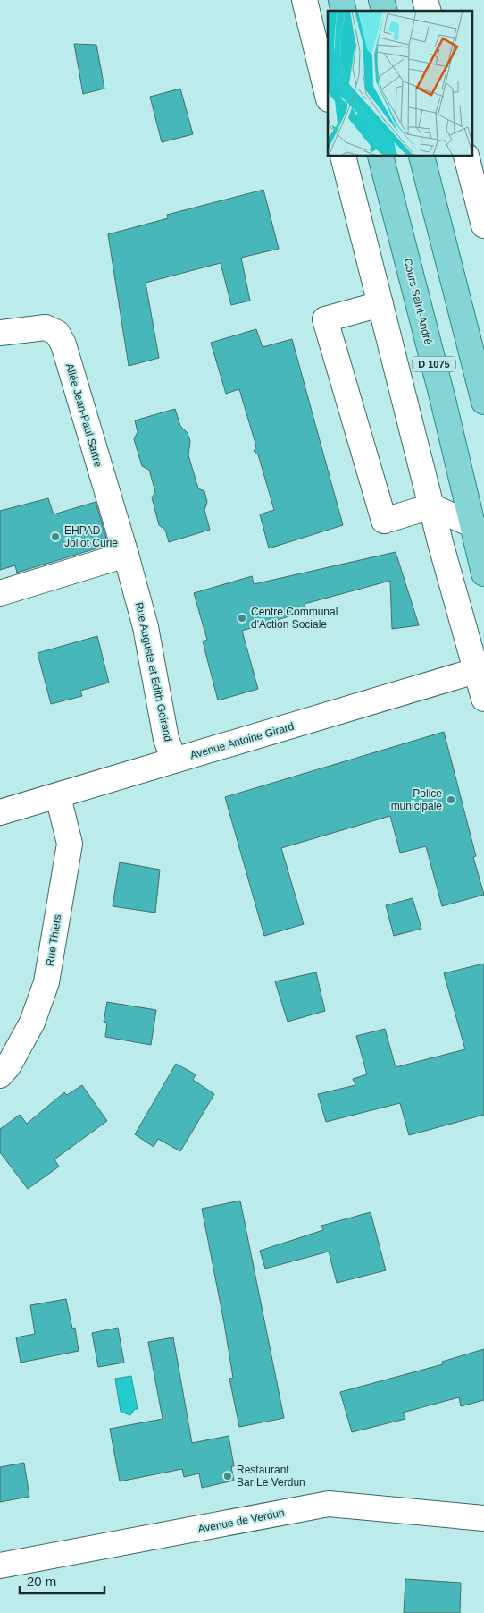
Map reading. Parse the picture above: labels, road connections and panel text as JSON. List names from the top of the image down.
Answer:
{
  "streets": {
    "main road": ["Cours Saint-André", "D 1075"],
    "street": [
      "Allée Jean-Paul Sartre",
      "Rue Auguste et Edith Goirand",
      "Avenue Antoine Girard",
      "Rue Thiers",
      "Avenue de Verdun"
    ]
  },
  "crossings": [
    ["Allée Jean-Paul Sartre", "Rue Auguste et Edith Goirand"],
    ["Rue Auguste et Edith Goirand", "Avenue Antoine Girard"],
    ["Avenue Antoine Girard", "Rue Thiers"]
  ],
  "places": [
    "EHPAD Joliot Curie",
    "Centre Communal d'Action Sociale",
    "Police municipale",
    "Restaurant Bar Le Verdun"
  ],
  "scale_bar": "20 m"
}
